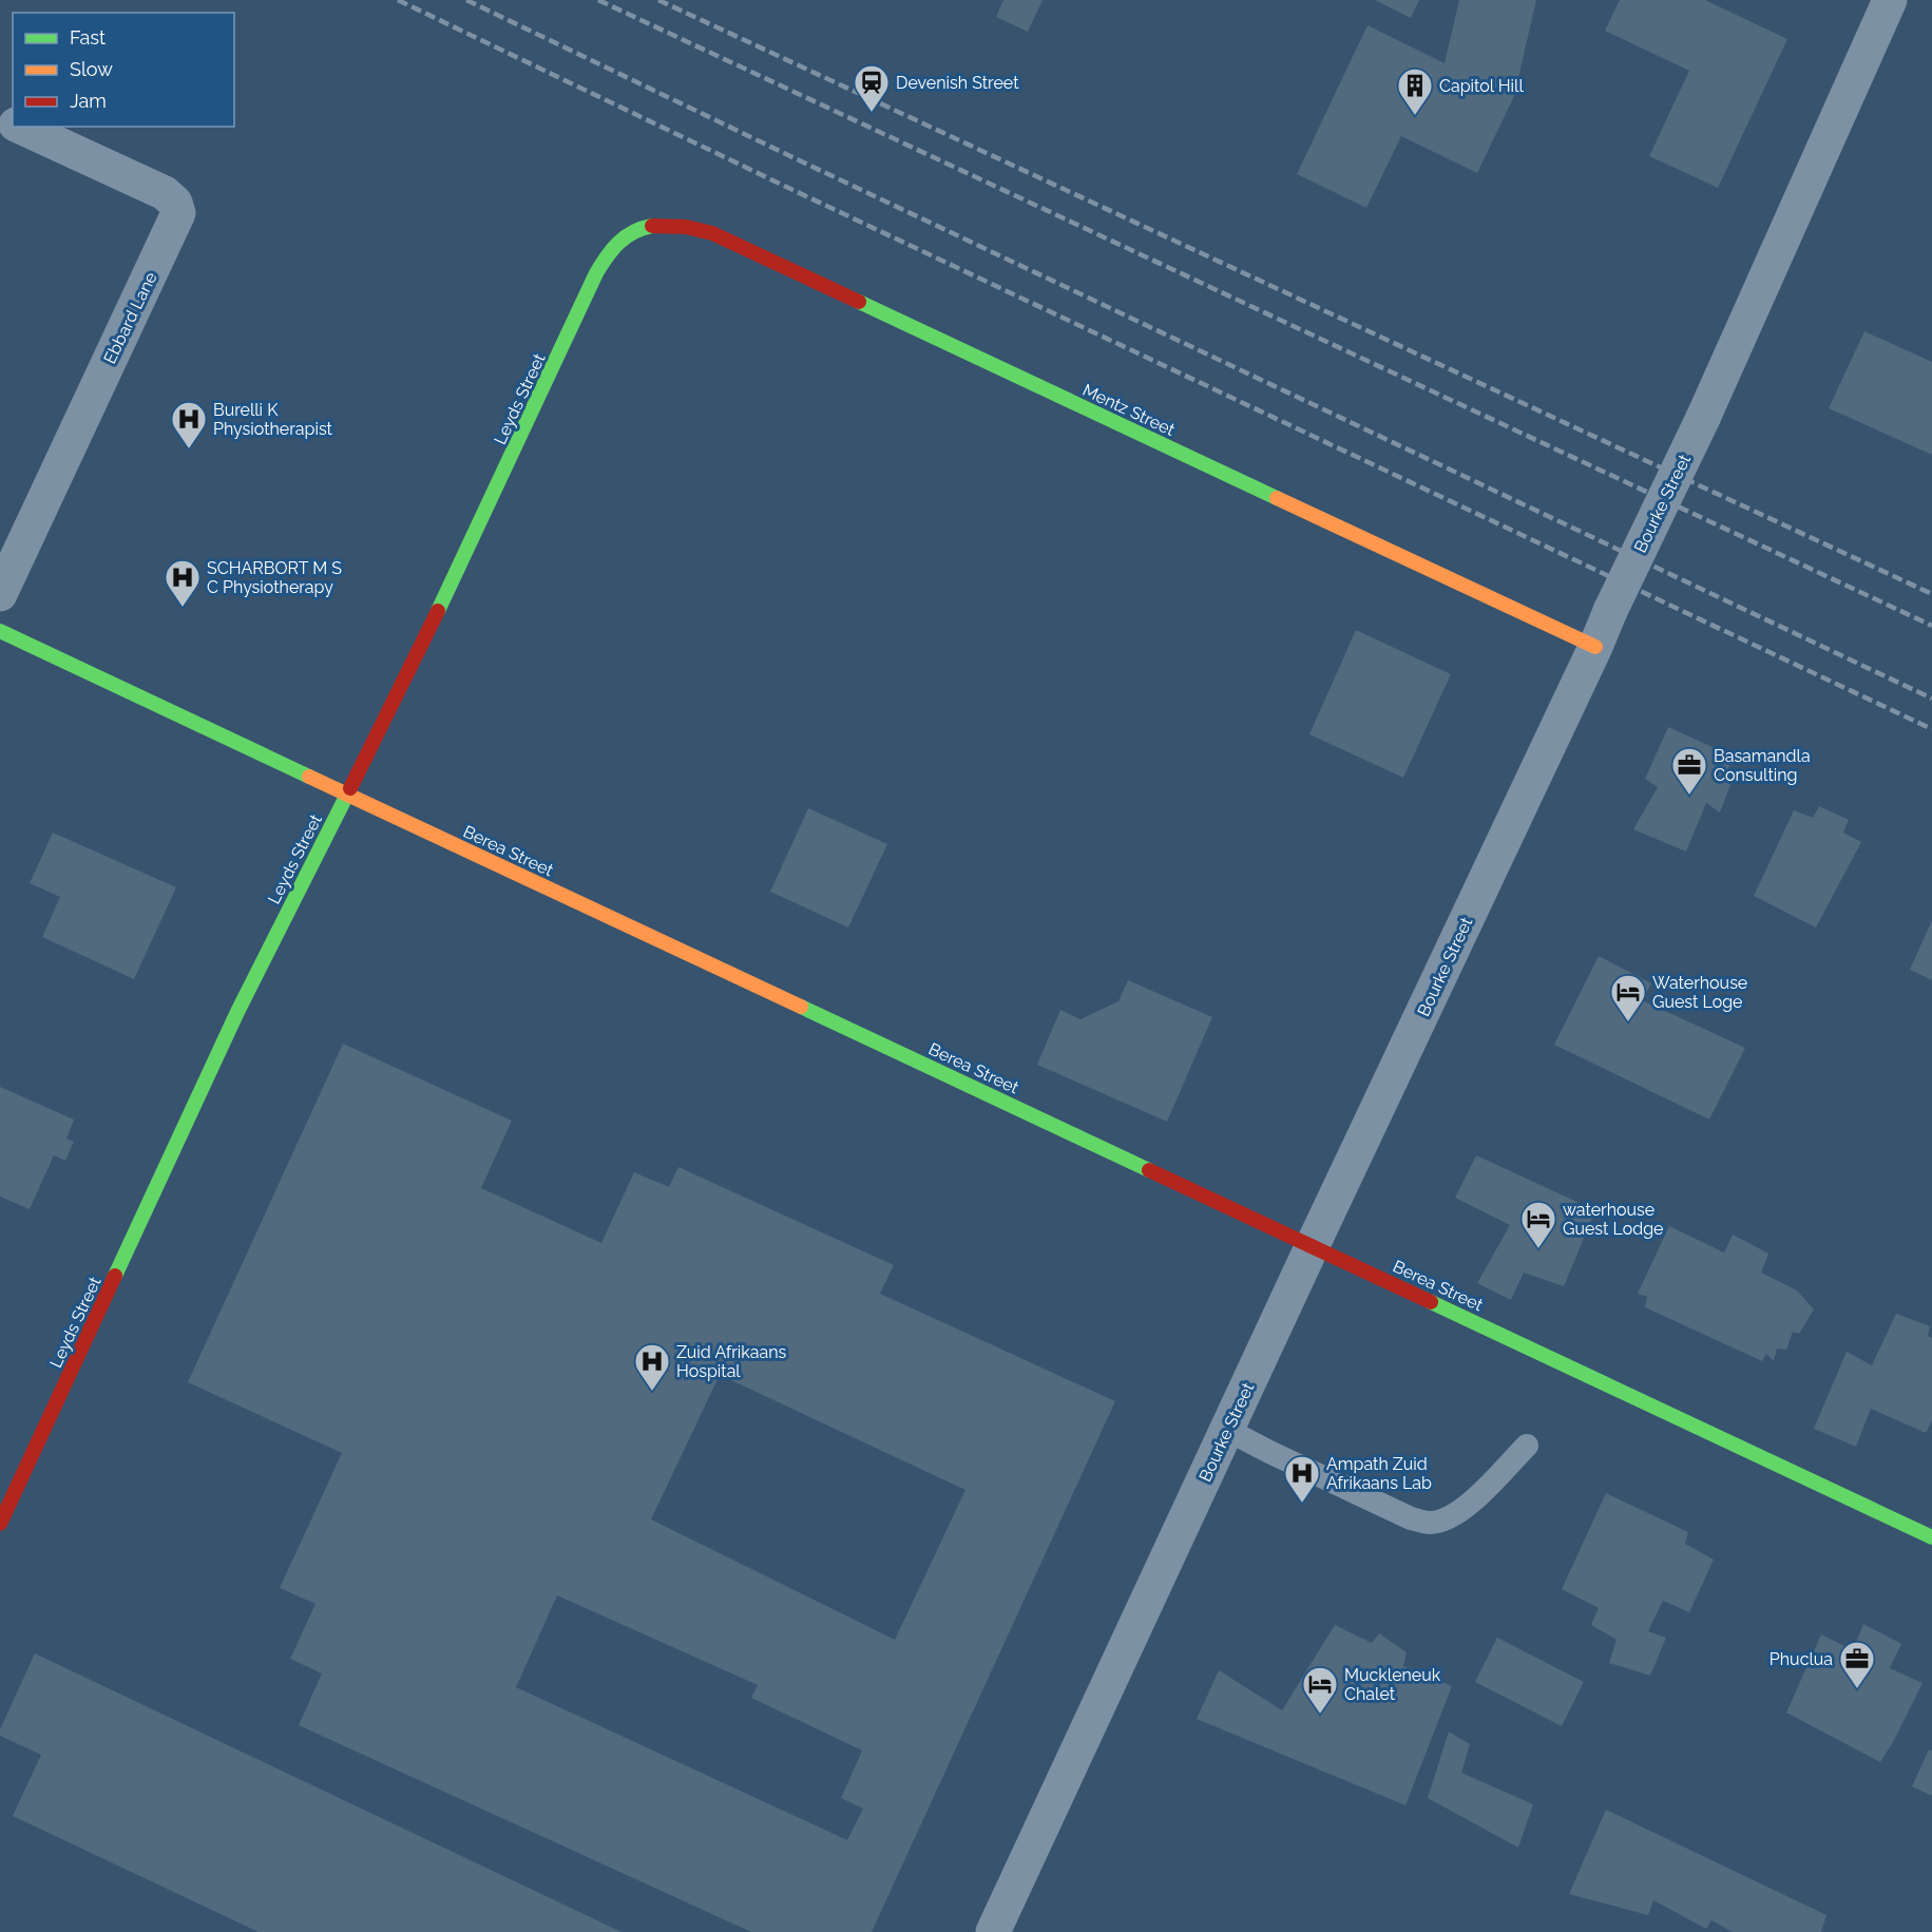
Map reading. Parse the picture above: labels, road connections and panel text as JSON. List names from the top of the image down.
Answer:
{
  "streets": {
    "street": [
      "Ebbard Lane",
      "Leyds Street",
      "Mentz Street",
      "Bourke Street",
      "Berea Street"
    ]
  },
  "crossings": [
    ["Leyds Street", "Mentz Street"],
    ["Leyds Street", "Berea Street"],
    ["Mentz Street", "Bourke Street"],
    ["Bourke Street", "Berea Street"]
  ],
  "places": {
    "station": ["Devenish Street"],
    "building": ["Capitol Hill"],
    "hospital": [
      "Burelli K Physiotherapist",
      "SCHARBORT M S C Physiotherapy",
      "Zuid Afrikaans Hospital",
      "Ampath Zuid Afrikaans Lab"
    ],
    "office": ["Basamandla Consulting", "Phuclua"],
    "hotel": ["Waterhouse Guest Loge", "waterhouse Guest Lodge", "Muckleneuk Chalet"]
  },
  "legend": ["Fast", "Slow", "Jam"]
}
